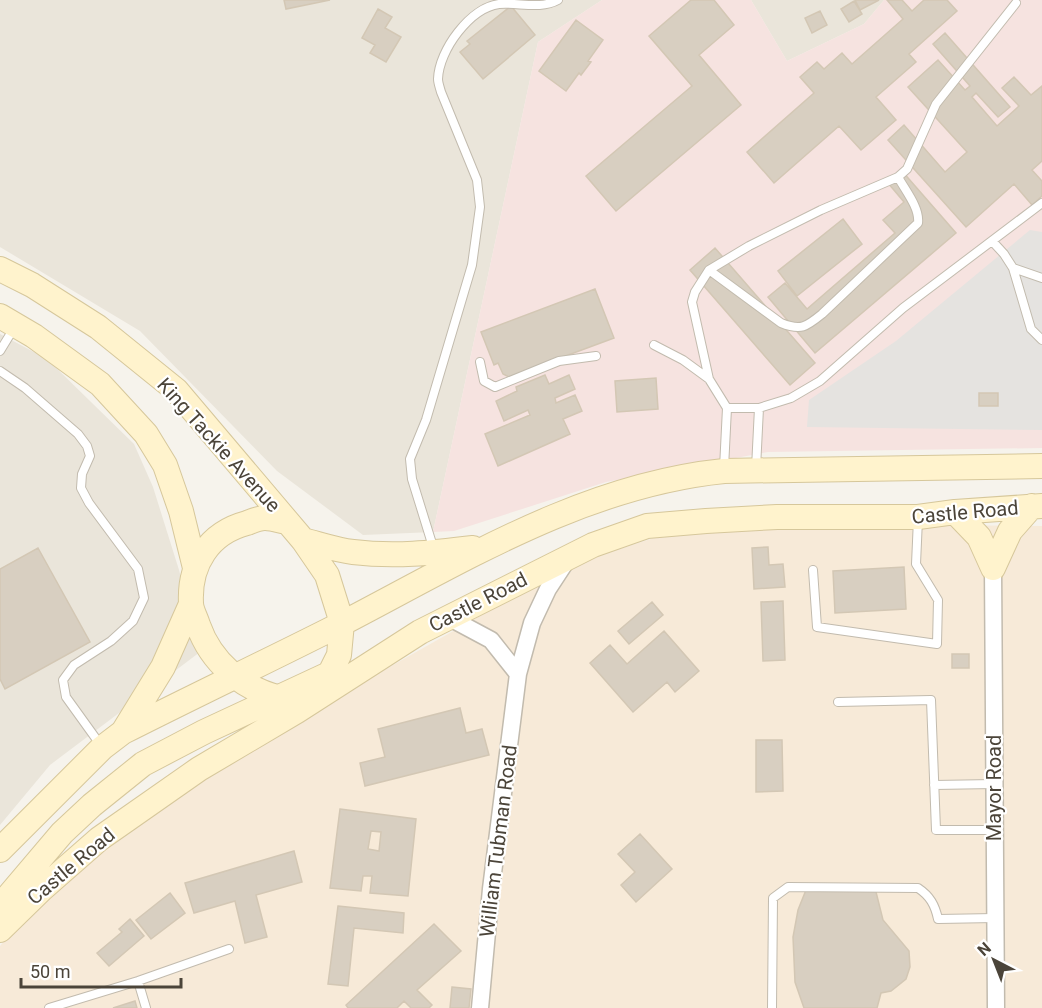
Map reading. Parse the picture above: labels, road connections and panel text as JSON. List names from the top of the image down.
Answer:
{
  "streets": {
    "main road": ["King Tackie Avenue", "Castle Road"],
    "street": ["Mayor Road", "William Tubman Road"]
  },
  "crossings": [
    ["King Tackie Avenue", "Castle Road"],
    ["Castle Road", "William Tubman Road"]
  ],
  "scale_bar": "50 m",
  "north": "top left"
}
